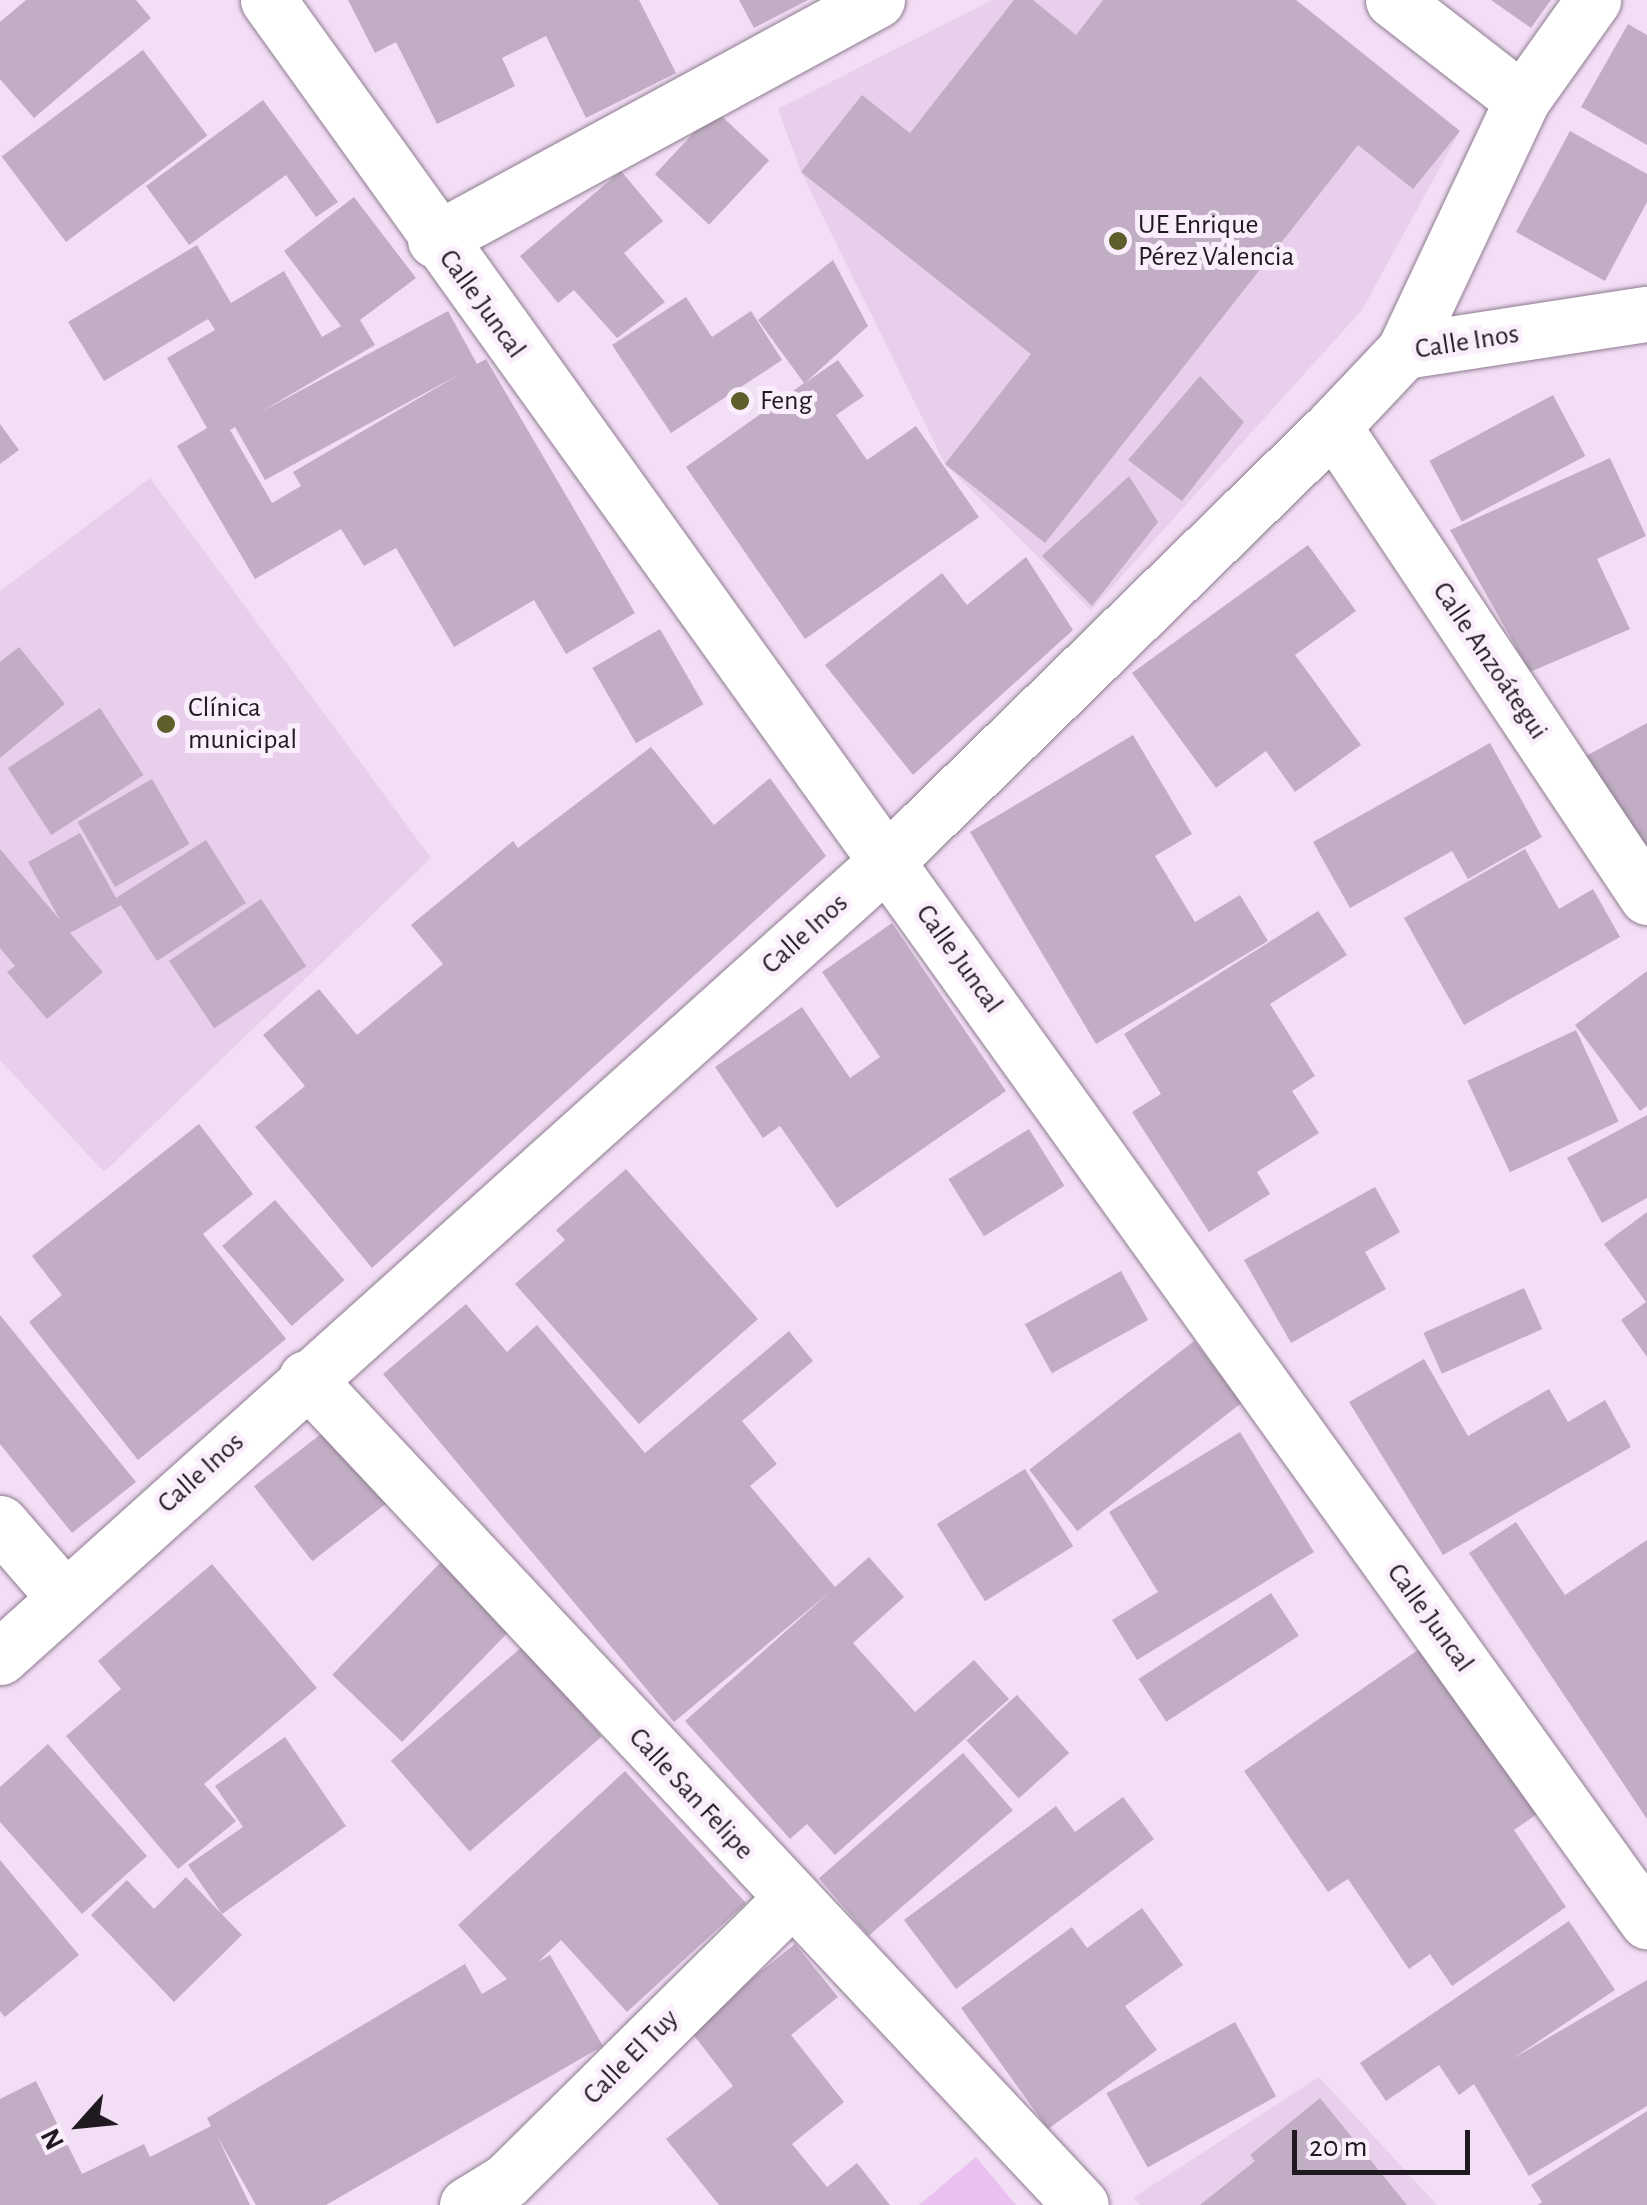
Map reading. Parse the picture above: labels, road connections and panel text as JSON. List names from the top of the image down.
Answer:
{
  "streets": {
    "street": [
      "Calle Juncal",
      "Calle Inos",
      "Calle Anzoátegui",
      "Calle San Felipe",
      "Calle El Tuy"
    ]
  },
  "crossings": [
    ["Calle Juncal", "Calle Inos"],
    ["Calle Inos", "Calle Anzoátegui"],
    ["Calle Inos", "Calle San Felipe"],
    ["Calle San Felipe", "Calle El Tuy"]
  ],
  "places": ["UE Enrique Pérez Valencia", "Feng", "Clínica municipal"],
  "scale_bar": "20 m",
  "north": "bottom left"
}
